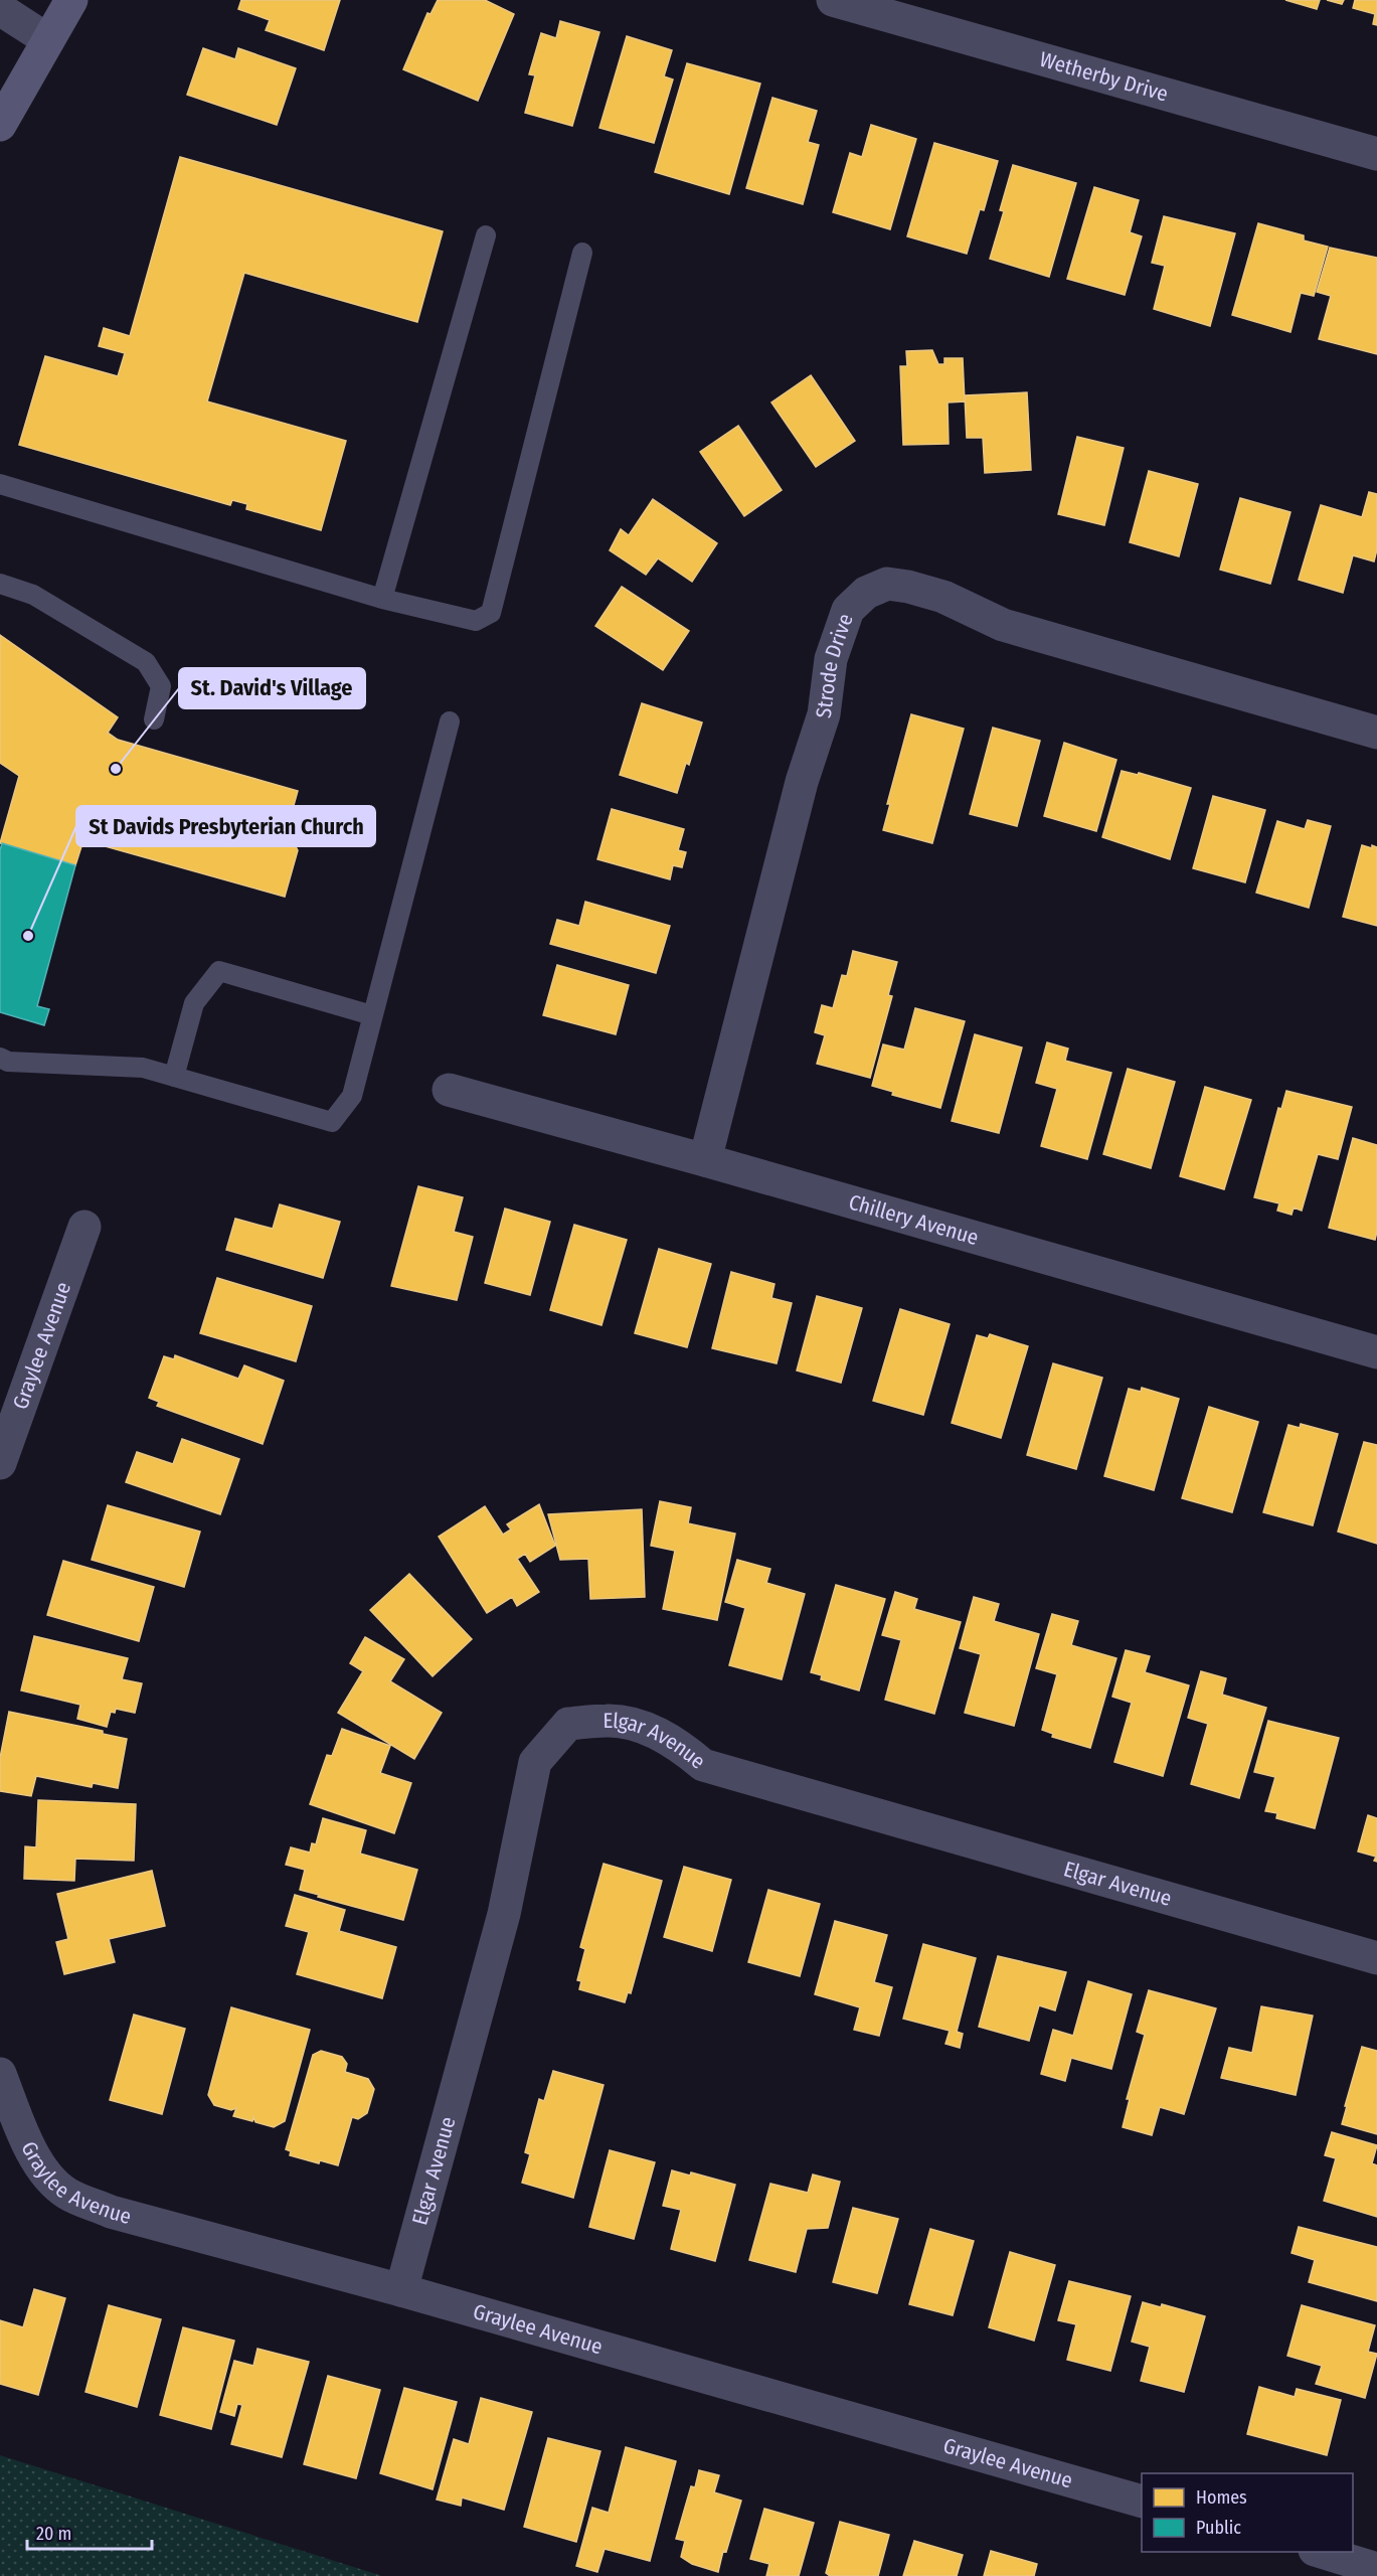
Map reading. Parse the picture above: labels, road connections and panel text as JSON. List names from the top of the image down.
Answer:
{
  "streets": {
    "street": [
      "Wetherby Drive",
      "Strode Drive",
      "Chillery Avenue",
      "Graylee Avenue",
      "Elgar Avenue"
    ]
  },
  "crossings": [
    ["Strode Drive", "Chillery Avenue"],
    ["Graylee Avenue", "Elgar Avenue"]
  ],
  "places": ["St. David's Village", "St Davids Presbyterian Church"],
  "legend": ["Homes", "Public"],
  "scale_bar": "20 m"
}
